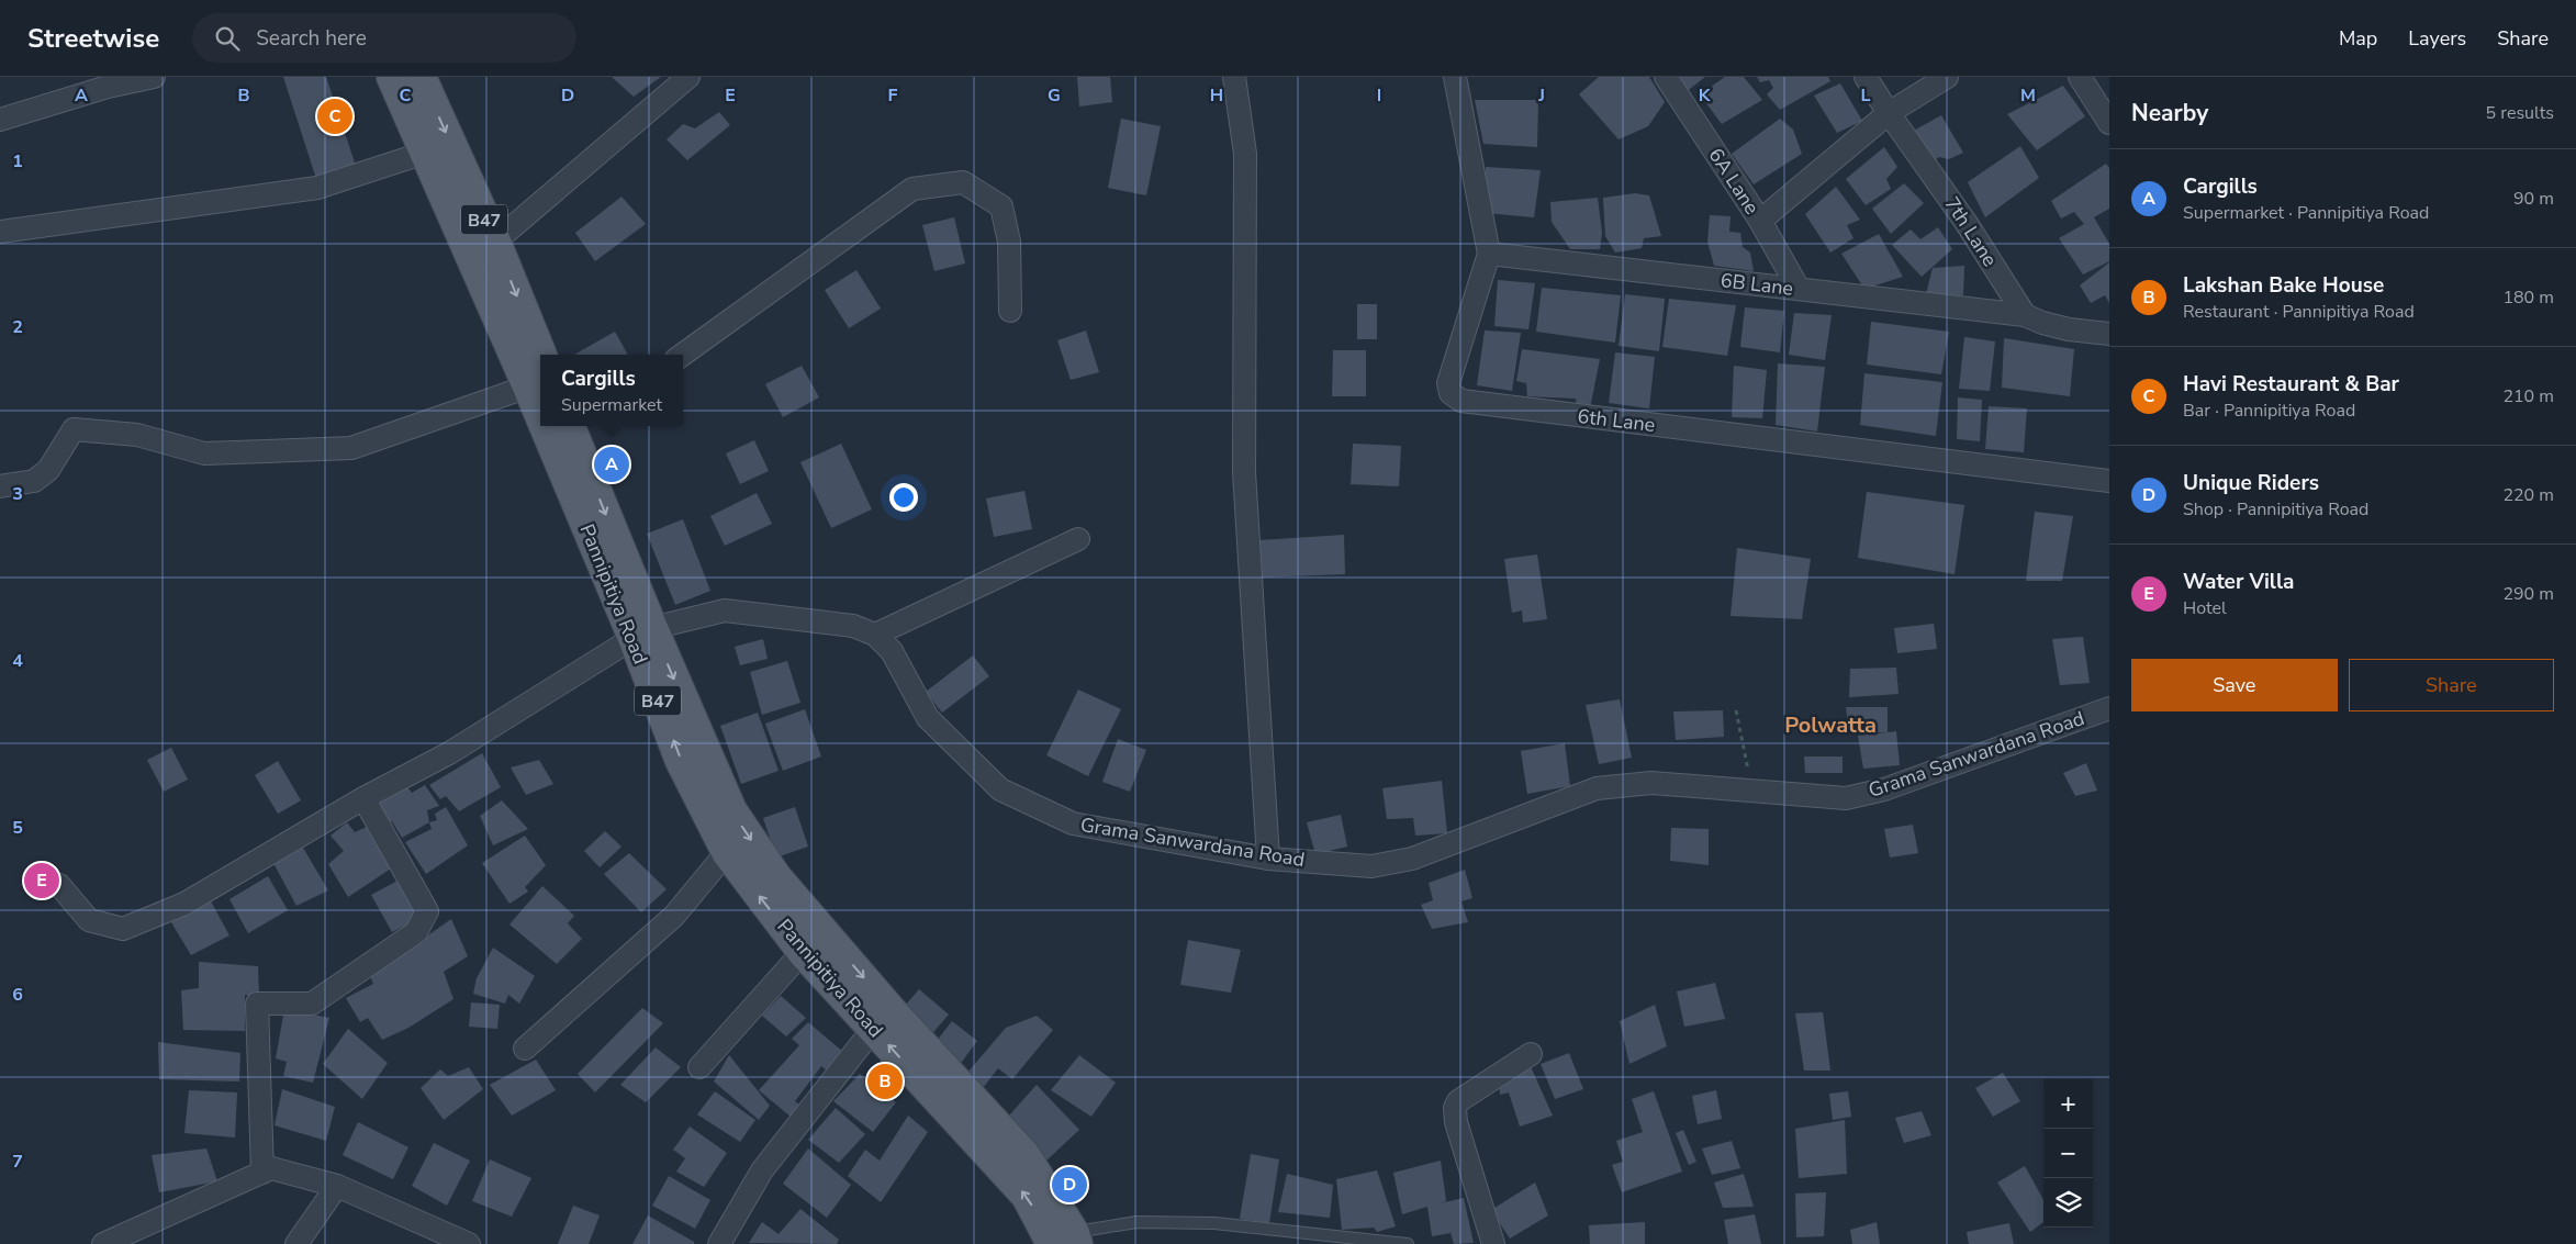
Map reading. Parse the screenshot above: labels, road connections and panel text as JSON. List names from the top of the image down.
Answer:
{
  "streets": {
    "main road": ["B47", "Pannipitiya Road"],
    "street": [
      "6A Lane",
      "7th Lane",
      "6B Lane",
      "6th Lane",
      "Grama Sanwardana Road"
    ]
  },
  "crossings": [
    ["6A Lane", "6B Lane"],
    ["7th Lane", "6B Lane"],
    ["6B Lane", "6th Lane"],
    ["Pannipitiya Road", "Grama Sanwardana Road"]
  ],
  "districts": ["Polwatta"],
  "page": {
    "header": "Streetwise",
    "search": "Search here",
    "nav": ["Map", "Layers", "Share"],
    "heading": ["Nearby", "5 results"],
    "pins": [
      "C",
      "A",
      "E",
      "B",
      "D"
    ],
    "list": [
      {
        "mark": "A",
        "name": "Cargills",
        "note": "Supermarket · Pannipitiya Road",
        "value": "90 m"
      },
      {
        "mark": "B",
        "name": "Lakshan Bake House",
        "note": "Restaurant · Pannipitiya Road",
        "value": "180 m"
      },
      {
        "mark": "C",
        "name": "Havi Restaurant & Bar",
        "note": "Bar · Pannipitiya Road",
        "value": "210 m"
      },
      {
        "mark": "D",
        "name": "Unique Riders",
        "note": "Shop · Pannipitiya Road",
        "value": "220 m"
      },
      {
        "mark": "E",
        "name": "Water Villa",
        "note": "Hotel",
        "value": "290 m"
      }
    ],
    "popup": ["Cargills", "Supermarket"],
    "buttons": ["Save", "Share"],
    "map_buttons": ["+", "−"]
  },
  "grid": {
    "columns": [
      "A",
      "B",
      "C",
      "D",
      "E",
      "F",
      "G",
      "H",
      "I",
      "J",
      "K",
      "L",
      "M"
    ],
    "rows": [
      "1",
      "2",
      "3",
      "4",
      "5",
      "6",
      "7"
    ]
  }
}
